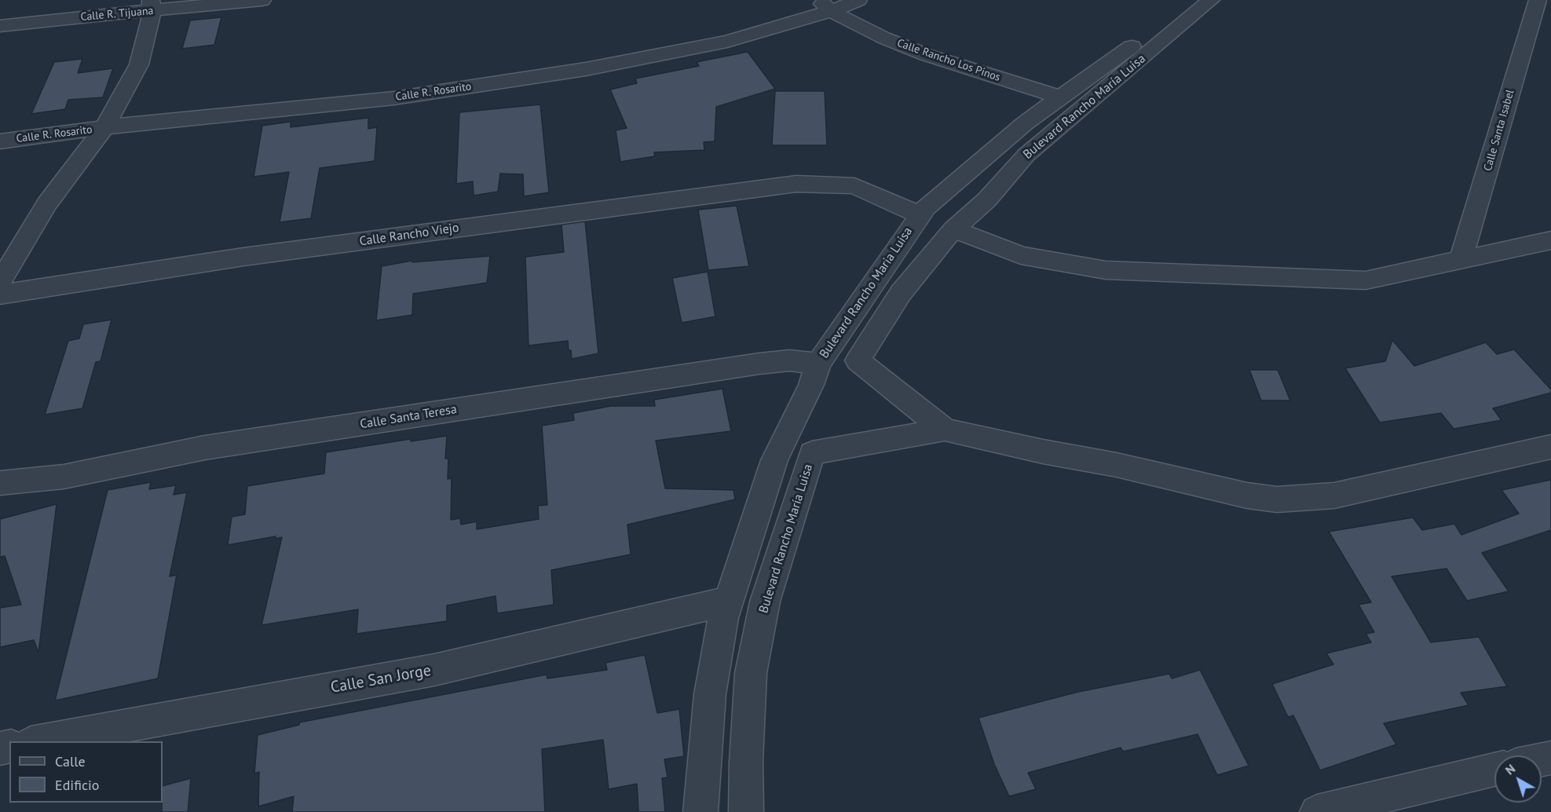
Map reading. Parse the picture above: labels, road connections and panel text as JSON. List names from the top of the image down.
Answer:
{
  "streets": {
    "street": [
      "Calle R. Tijuana",
      "Calle Rancho Los Pinos",
      "Calle R. Rosarito",
      "Bulevard Rancho María Luisa",
      "Calle Santa Isabel",
      "Calle Rancho Viejo",
      "Bulevard Rancho Maria Luisa",
      "Calle Santa Teresa",
      "Calle San Jorge"
    ]
  },
  "crossings": [
    ["Calle Rancho Los Pinos", "Calle R. Rosarito"],
    ["Calle Rancho Los Pinos", "Bulevard Rancho Maria Luisa"],
    ["Calle Rancho Viejo", "Bulevard Rancho Maria Luisa"],
    ["Bulevard Rancho Maria Luisa", "Calle Santa Teresa"],
    ["Bulevard Rancho Maria Luisa", "Calle San Jorge"]
  ],
  "legend": ["Calle", "Edificio"],
  "north": "top left"
}
